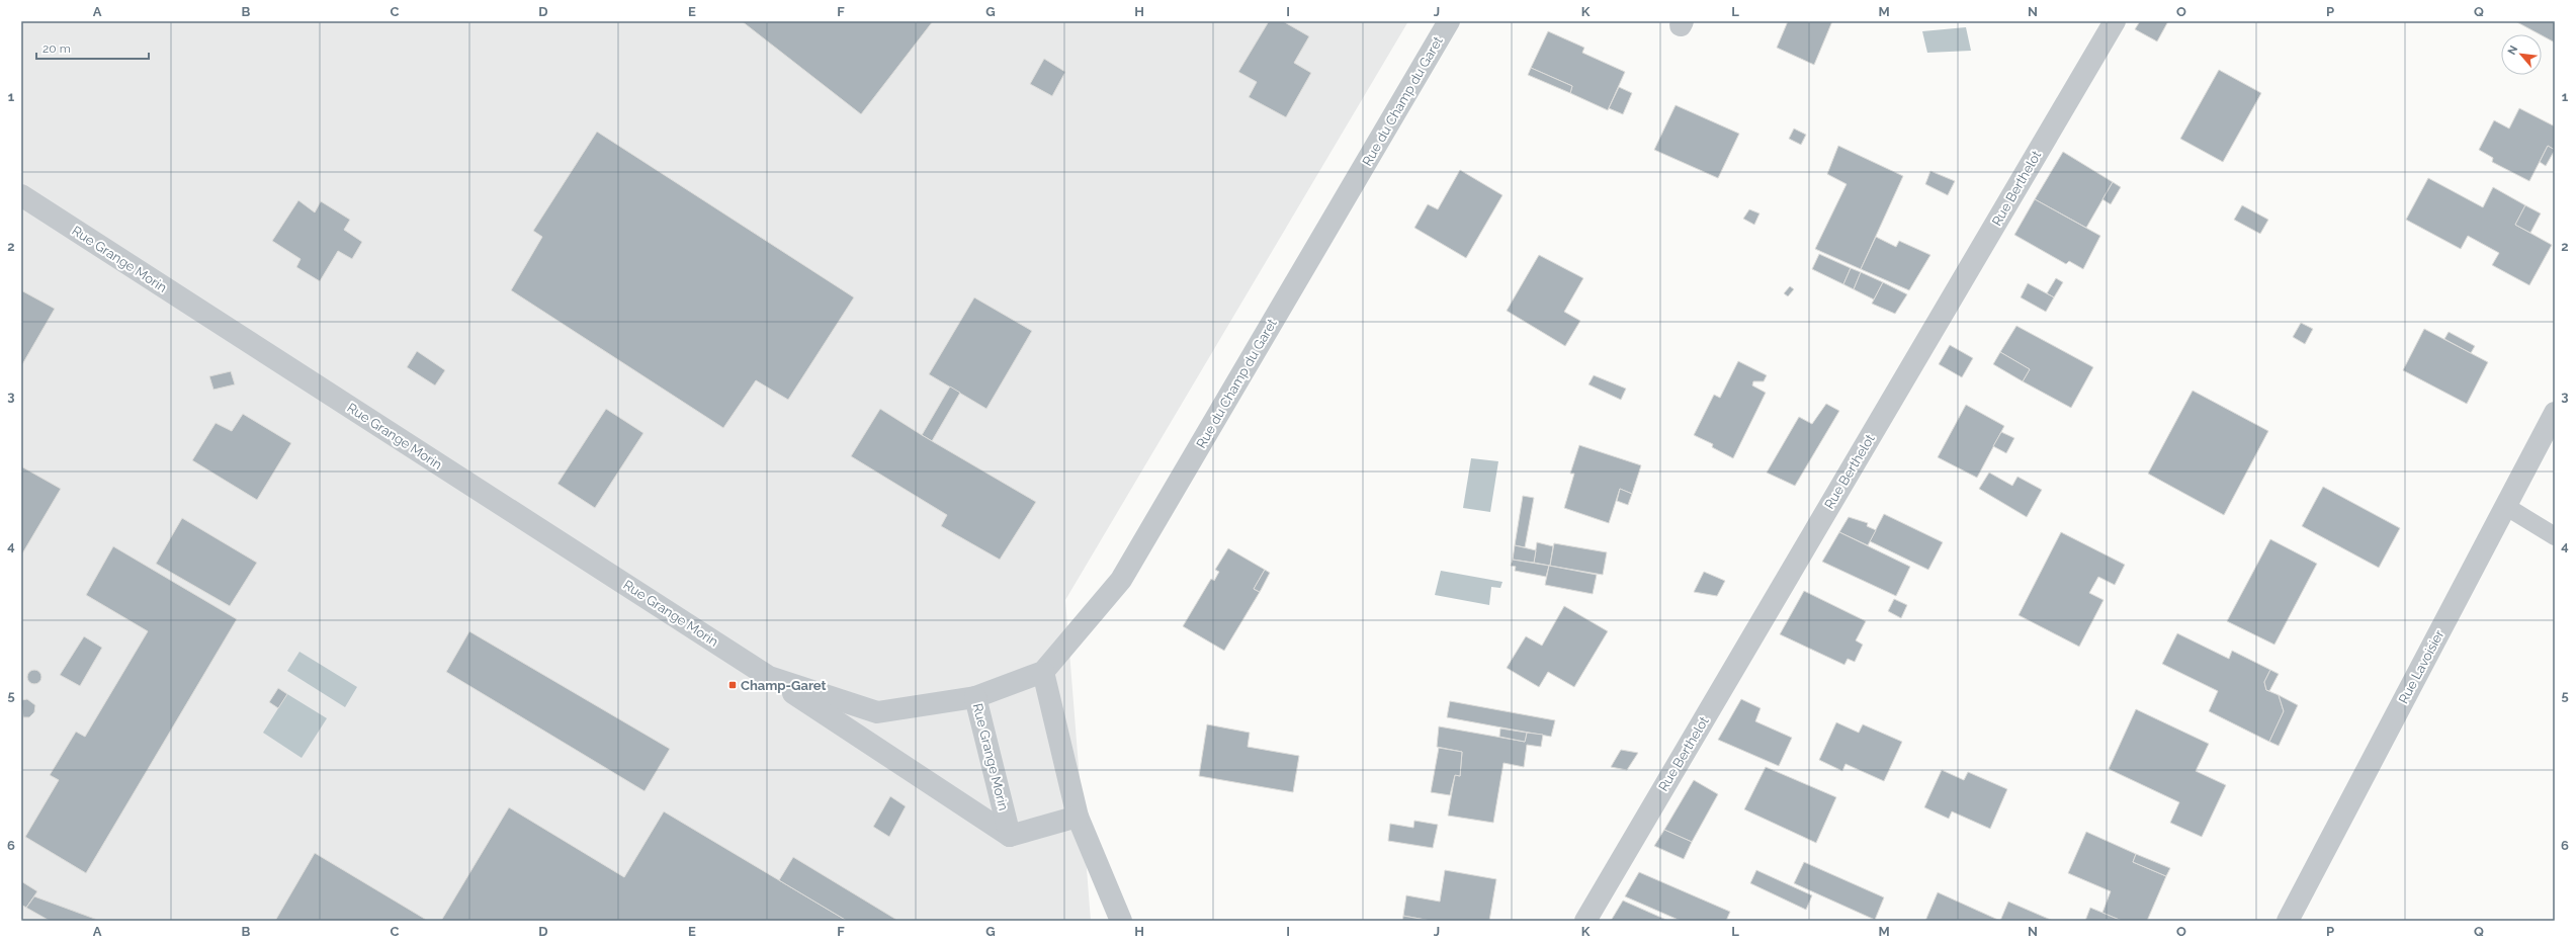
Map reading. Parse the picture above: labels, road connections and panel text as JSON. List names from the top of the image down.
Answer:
{
  "streets": {
    "street": [
      "Rue du Champ du Garet",
      "Rue Berthelot",
      "Rue Grange Morin",
      "Rue Lavoisier"
    ]
  },
  "crossings": [
    ["Rue du Champ du Garet", "Rue Grange Morin"]
  ],
  "places": {
    "transit": ["Champ-Garet"]
  },
  "scale_bar": "20 m",
  "north": "top left",
  "grid": {
    "columns": [
      "A",
      "B",
      "C",
      "D",
      "E",
      "F",
      "G",
      "H",
      "I",
      "J",
      "K",
      "L",
      "M",
      "N",
      "O",
      "P",
      "Q"
    ],
    "rows": [
      "1",
      "2",
      "3",
      "4",
      "5",
      "6"
    ]
  }
}
